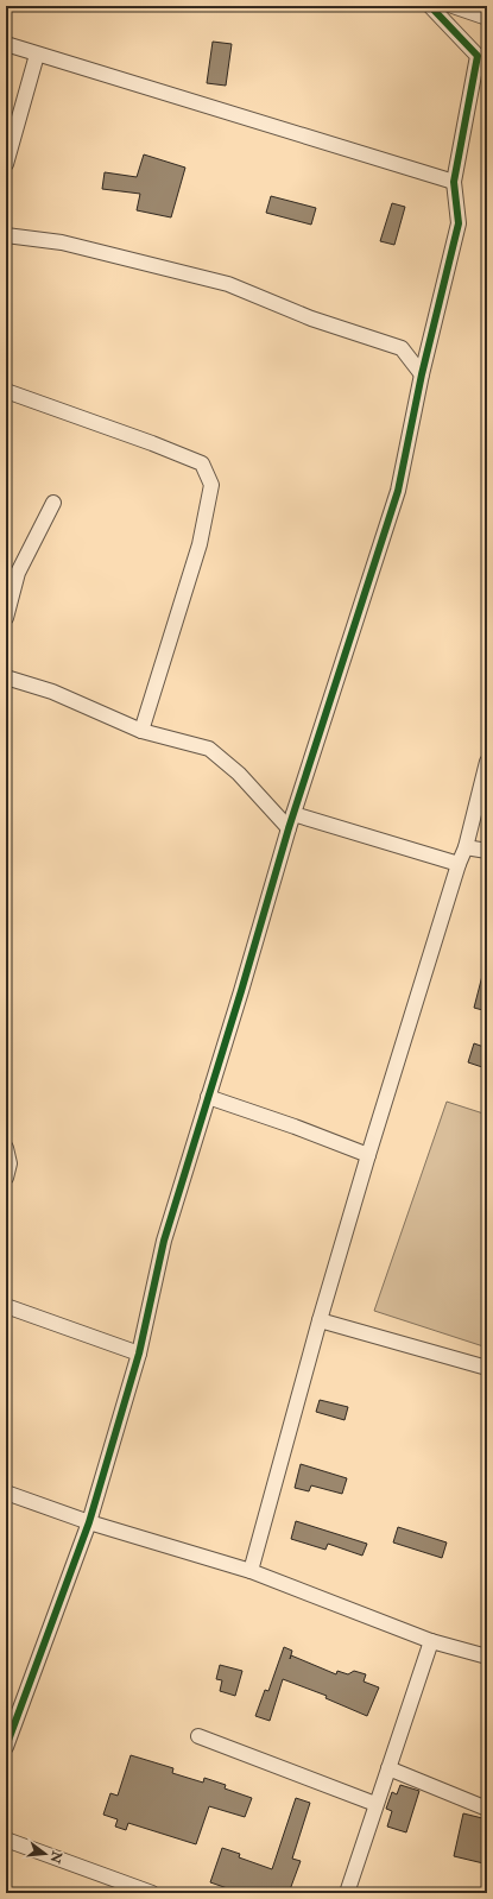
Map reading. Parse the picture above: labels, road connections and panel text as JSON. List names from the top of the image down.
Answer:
{
  "north": "right"
}
